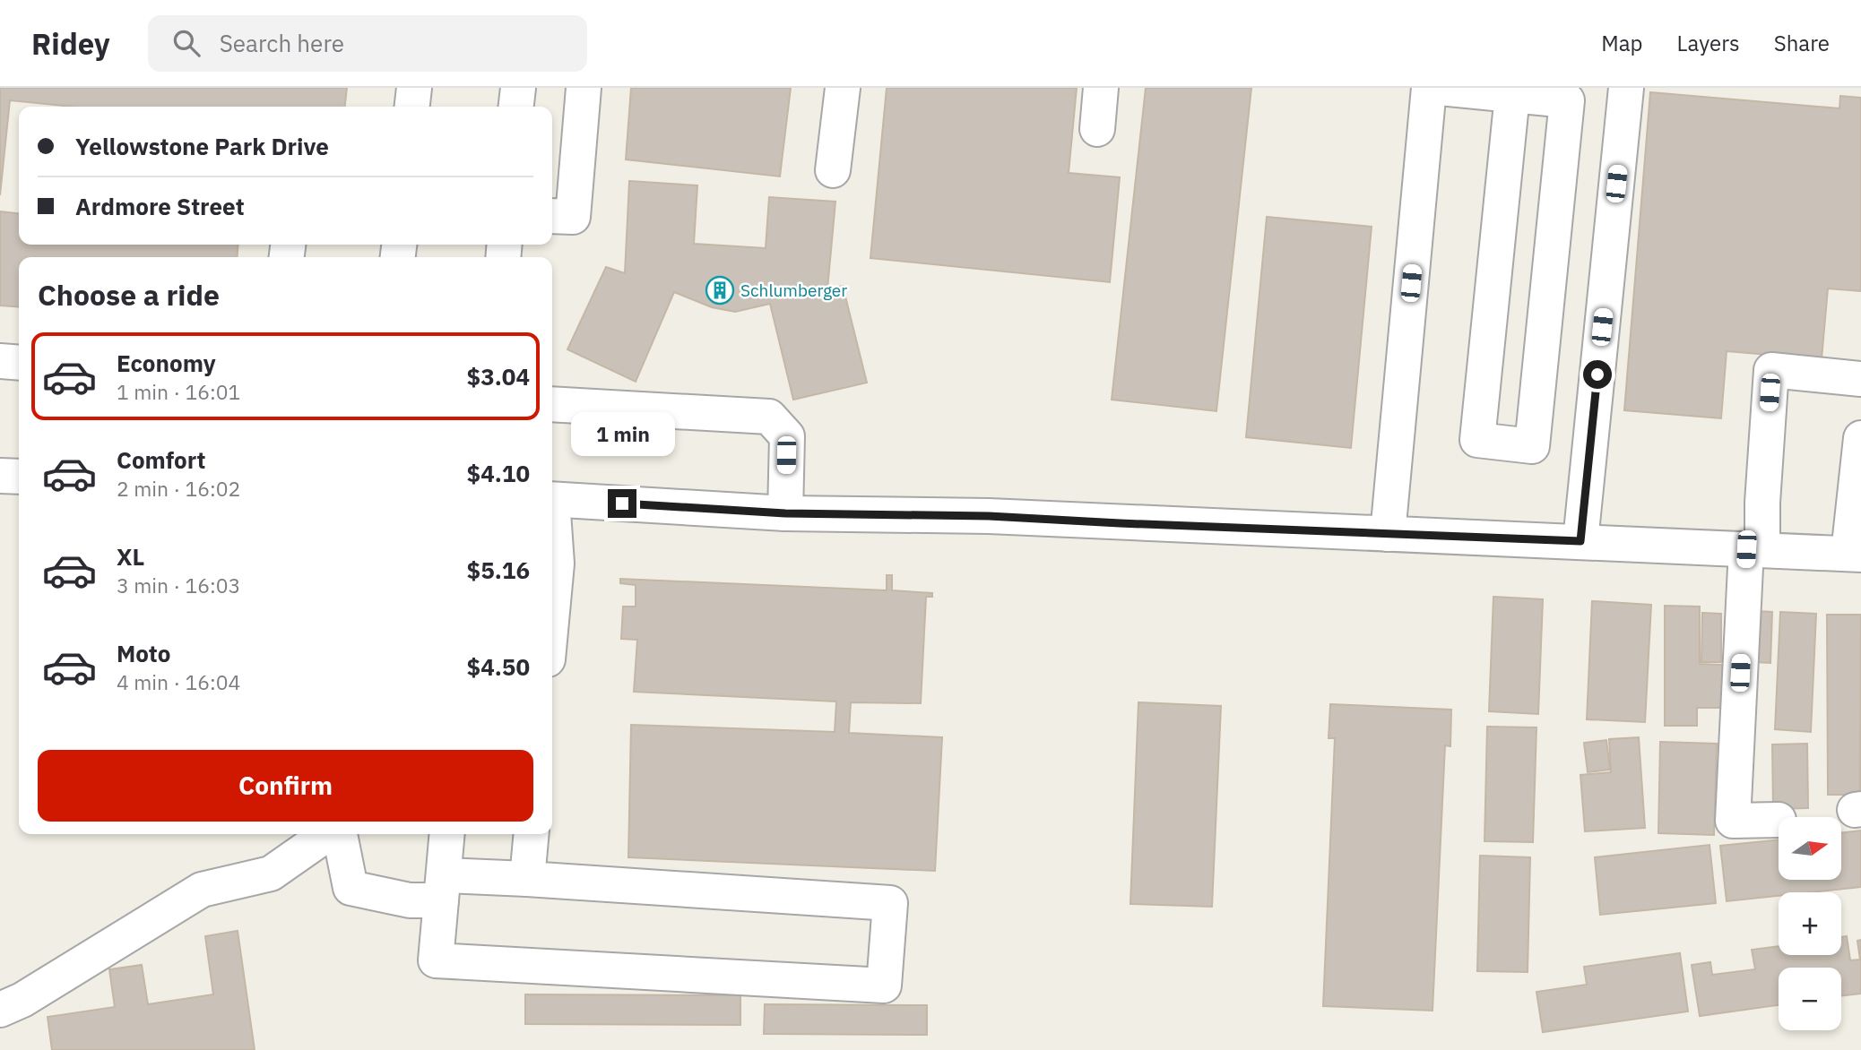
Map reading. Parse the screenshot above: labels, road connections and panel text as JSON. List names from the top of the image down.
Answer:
{
  "places": {
    "building": ["Schlumberger"]
  },
  "north": "right",
  "page": {
    "header": "Ridey",
    "search": "Search here",
    "nav": ["Map", "Layers", "Share"],
    "banner": ["Yellowstone Park Drive", "Ardmore Street"],
    "heading": "Choose a ride",
    "list": [
      {
        "name": "Economy",
        "note": "1 min · 16:01",
        "value": "$3.04"
      },
      {
        "name": "Comfort",
        "note": "2 min · 16:02",
        "value": "$4.10"
      },
      {
        "name": "XL",
        "note": "3 min · 16:03",
        "value": "$5.16"
      },
      {
        "name": "Moto",
        "note": "4 min · 16:04",
        "value": "$4.50"
      }
    ],
    "bubble": "1 min",
    "buttons": "Confirm",
    "map_buttons": ["+", "−"]
  }
}
